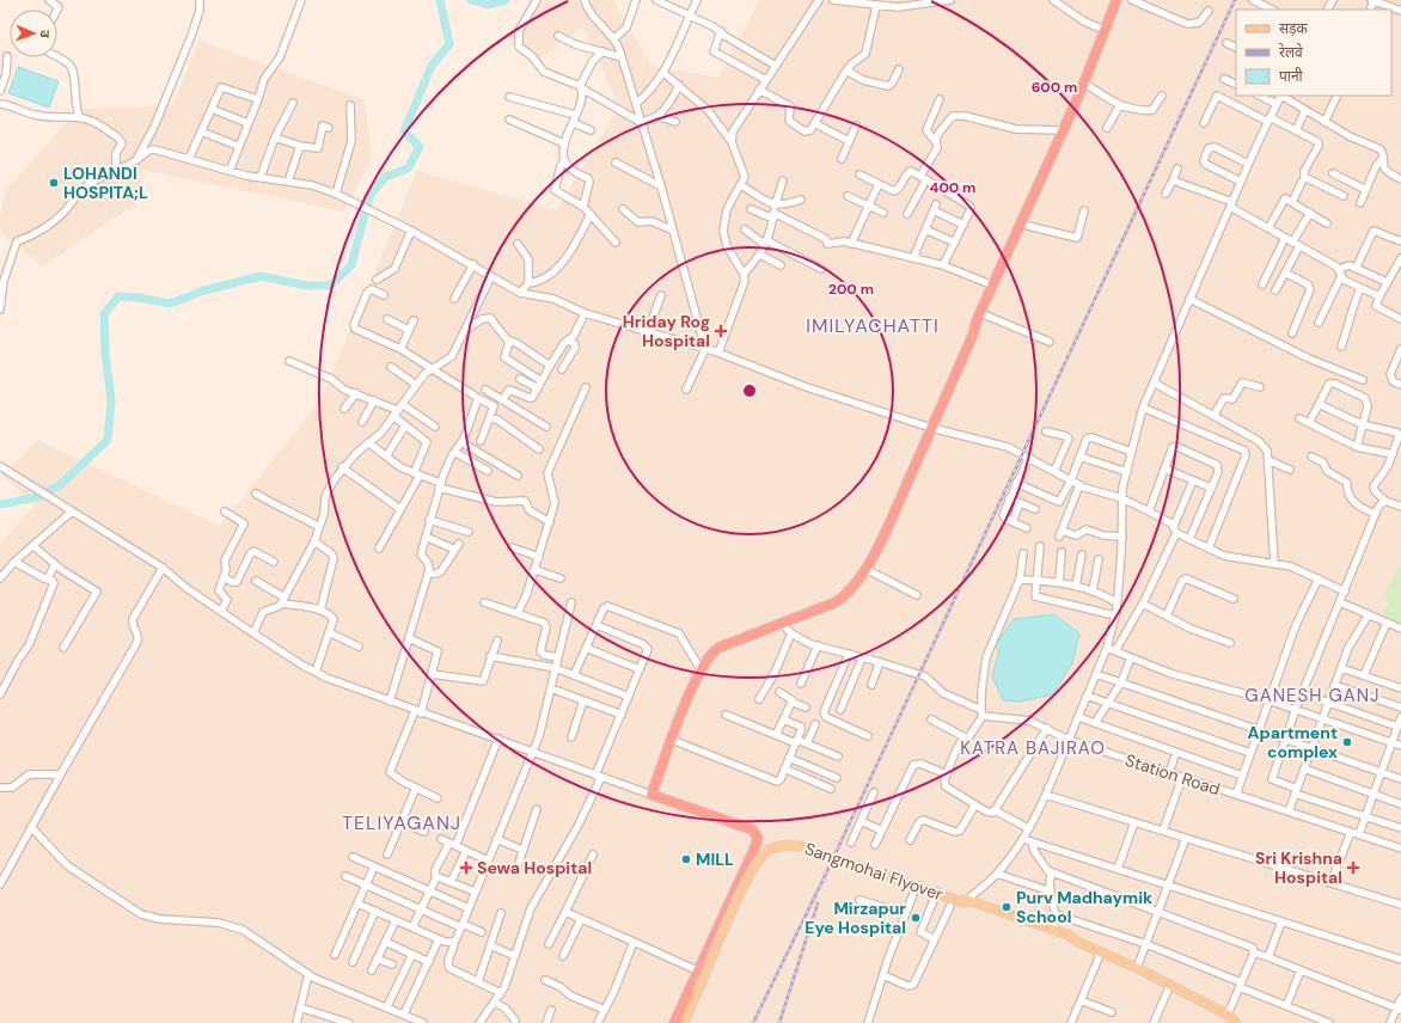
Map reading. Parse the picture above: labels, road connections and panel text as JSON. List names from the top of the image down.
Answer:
{
  "streets": {
    "main road": ["Sangmohai Flyover"],
    "street": ["Station Road"]
  },
  "districts": [
    "IMILYACHATTI",
    "GANESH GANJ",
    "KATRA BAJIRAO",
    "TELIYAGANJ"
  ],
  "places": {
    "other": [
      "LOHANDI HOSPITA;L",
      "Apartment complex",
      "MILL",
      "Purv Madhaymik School",
      "Mirzapur Eye Hospital"
    ],
    "health": ["Hriday Rog Hospital", "Sewa Hospital", "Sri Krishna Hospital"]
  },
  "legend": ["सड़क", "रेलवे", "पानी"],
  "north": "right",
  "rings": ["600 m", "400 m", "200 m"]
}
